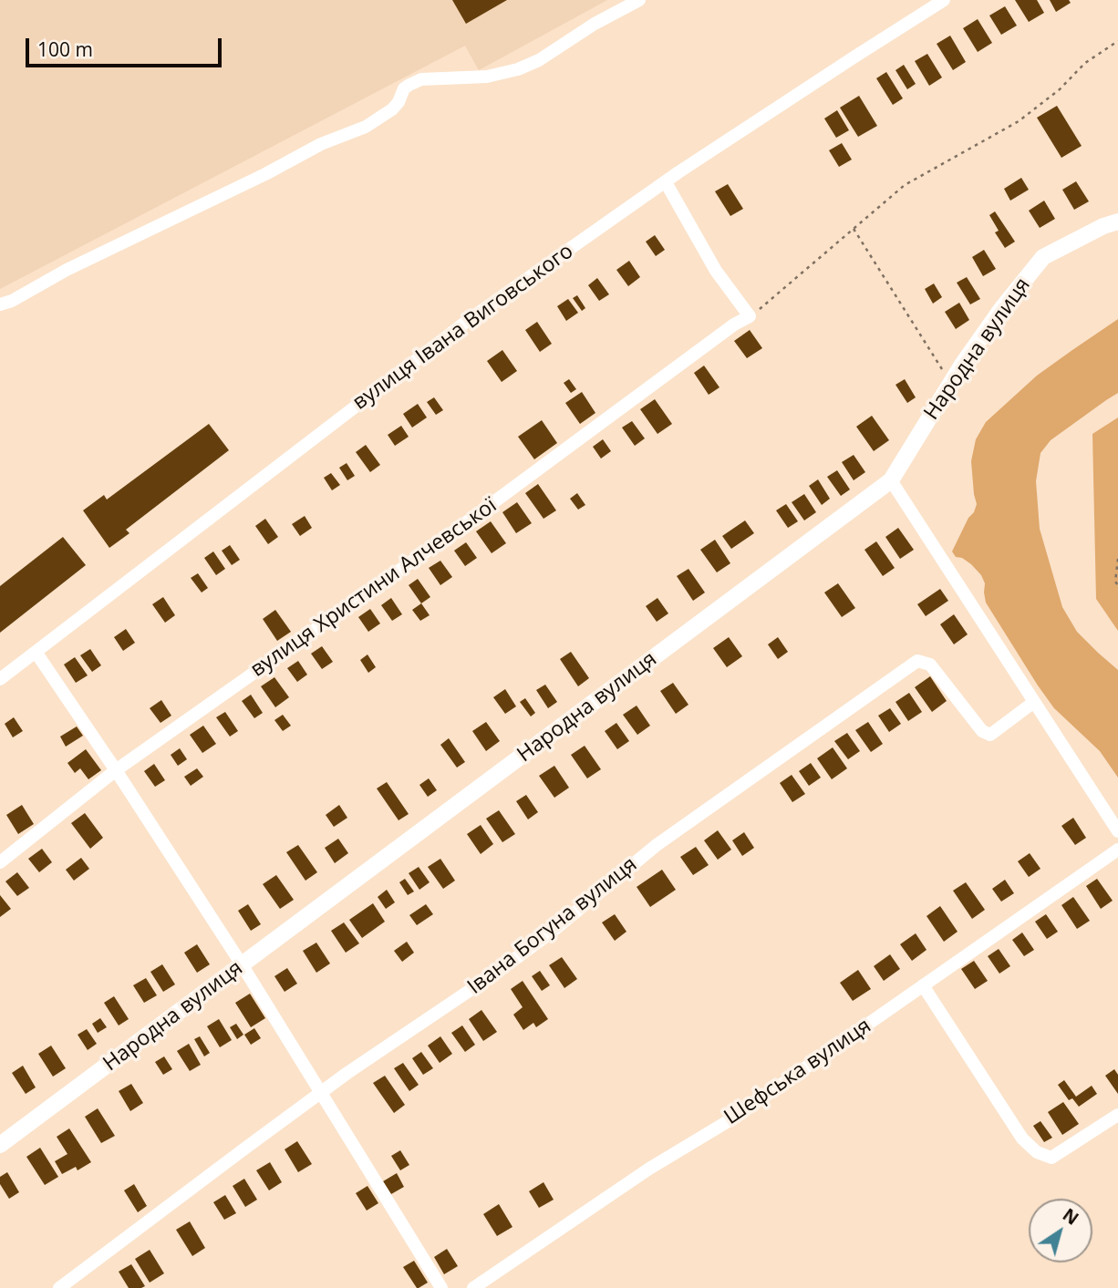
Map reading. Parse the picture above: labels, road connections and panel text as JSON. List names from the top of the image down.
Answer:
{
  "streets": {
    "street": [
      "вулиця Івана Виговського",
      "Народна вулиця",
      "вулиця Христини Алчевської",
      "Івана Богуна вулиця",
      "Шефська вулиця"
    ]
  },
  "scale_bar": "100 m",
  "north": "top right"
}
